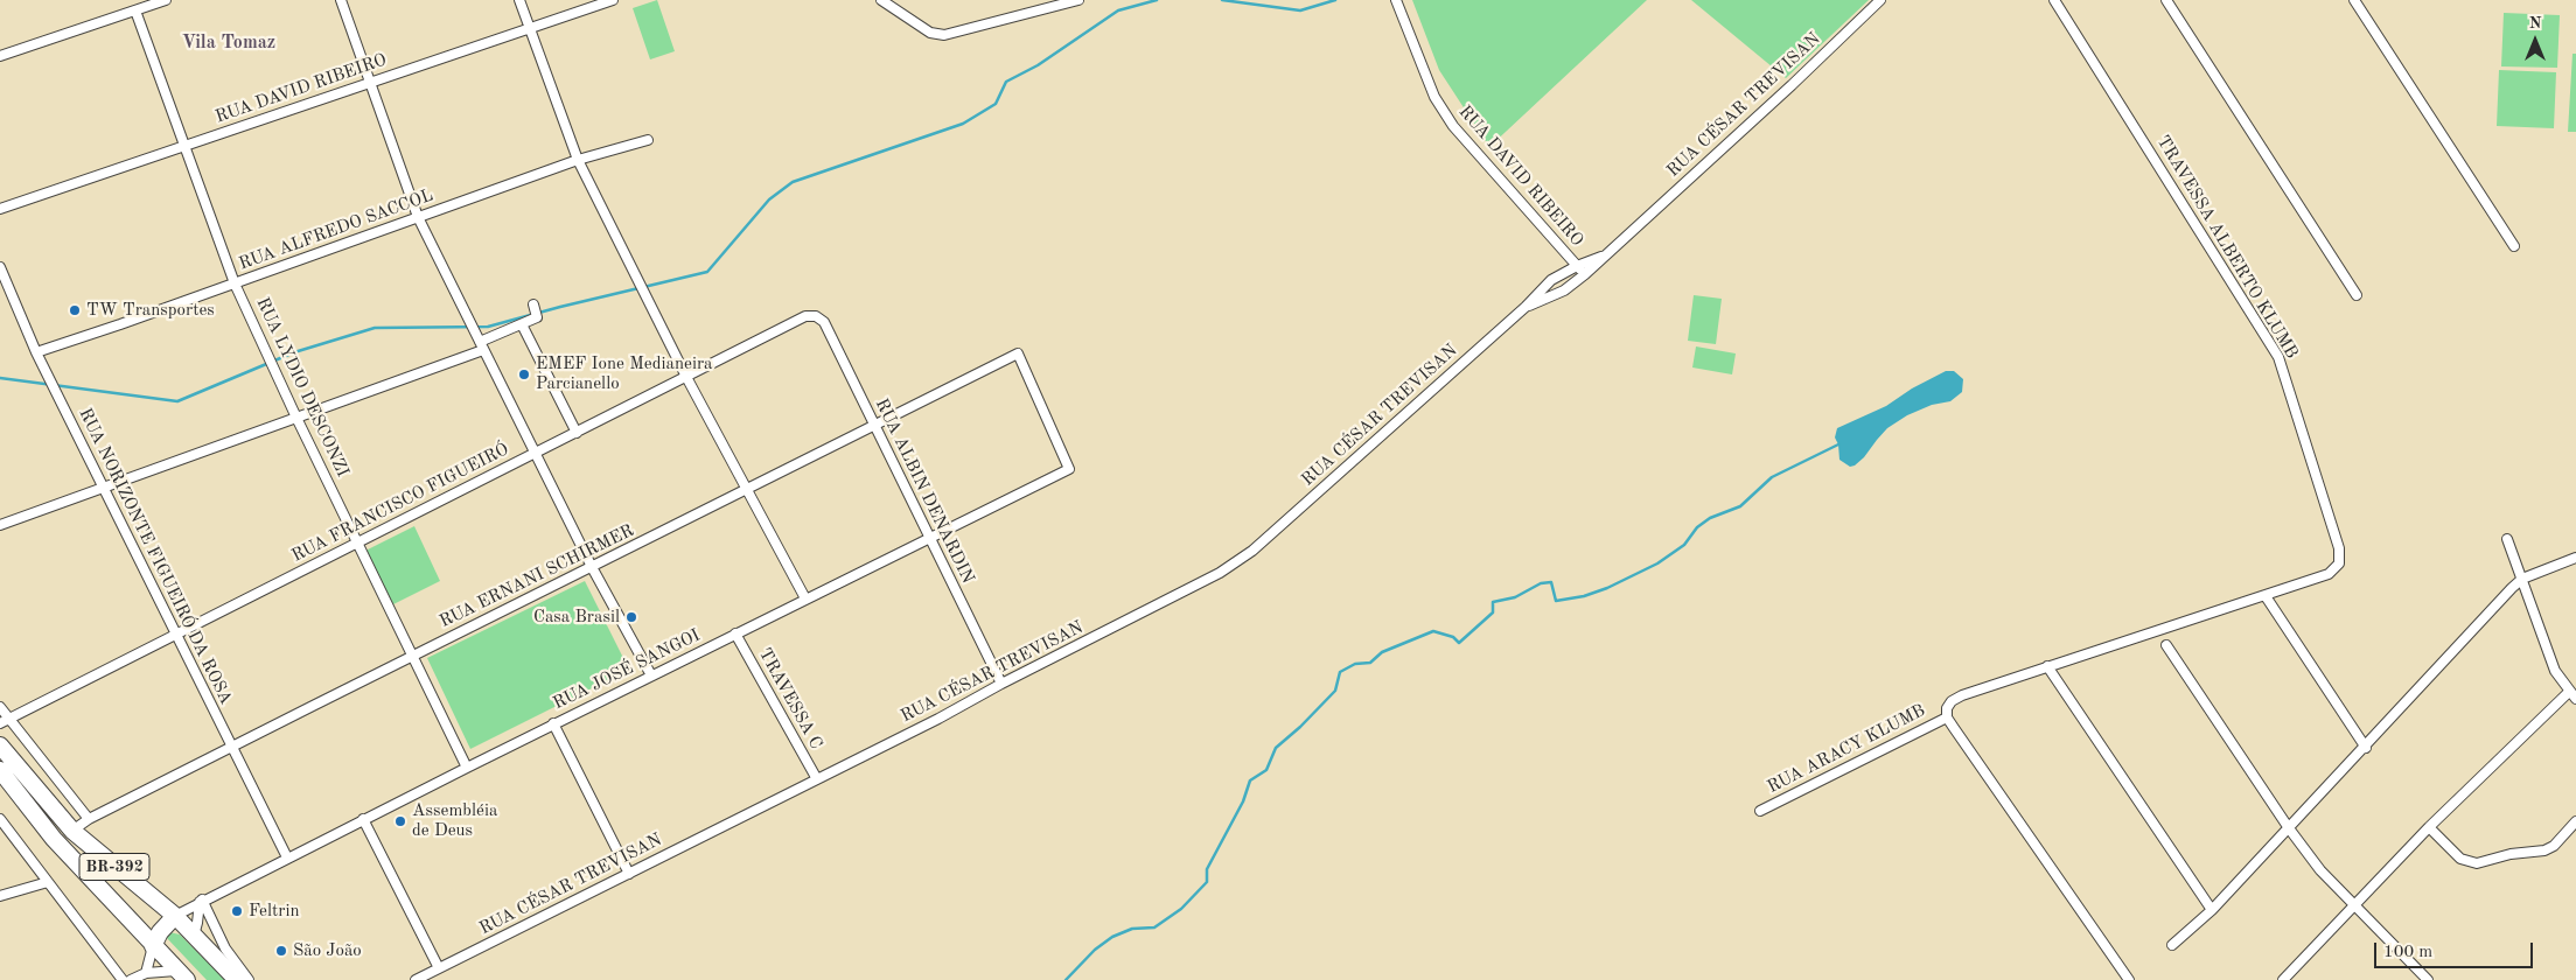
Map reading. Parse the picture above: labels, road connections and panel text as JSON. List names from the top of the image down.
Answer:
{
  "streets": {
    "highway": ["BR-392"],
    "street": [
      "RUA DAVID RIBEIRO",
      "RUA CÉSAR TREVISAN",
      "RUA ALFREDO SACCOL",
      "TRAVESSA ALBERTO KLUMB",
      "RUA LYDIO DESCONZI",
      "RUA ALBIN DENARDIN",
      "RUA FRANCISCO FIGUEIRÓ",
      "RUA NORIZONTE FIGUEIRÓ DA ROSA",
      "RUA ERNANI SCHIRMER",
      "RUA JOSÉ SANGOI",
      "TRAVESSA C",
      "RUA ARACY KLUMB"
    ]
  },
  "crossings": [
    ["RUA DAVID RIBEIRO", "RUA CÉSAR TREVISAN"],
    ["RUA DAVID RIBEIRO", "RUA LYDIO DESCONZI"],
    ["RUA CÉSAR TREVISAN", "RUA ALBIN DENARDIN"],
    ["RUA CÉSAR TREVISAN", "TRAVESSA C"],
    ["RUA ALFREDO SACCOL", "RUA LYDIO DESCONZI"],
    ["RUA ALFREDO SACCOL", "RUA NORIZONTE FIGUEIRÓ DA ROSA"],
    ["RUA LYDIO DESCONZI", "RUA FRANCISCO FIGUEIRÓ"],
    ["RUA LYDIO DESCONZI", "RUA ERNANI SCHIRMER"],
    ["RUA LYDIO DESCONZI", "RUA JOSÉ SANGOI"],
    ["RUA ALBIN DENARDIN", "RUA FRANCISCO FIGUEIRÓ"],
    ["RUA ALBIN DENARDIN", "RUA ERNANI SCHIRMER"],
    ["RUA ALBIN DENARDIN", "RUA JOSÉ SANGOI"],
    ["RUA FRANCISCO FIGUEIRÓ", "RUA NORIZONTE FIGUEIRÓ DA ROSA"],
    ["RUA NORIZONTE FIGUEIRÓ DA ROSA", "RUA ERNANI SCHIRMER"],
    ["RUA NORIZONTE FIGUEIRÓ DA ROSA", "RUA JOSÉ SANGOI"],
    ["RUA ERNANI SCHIRMER", "RUA JOSÉ SANGOI"],
    ["RUA ERNANI SCHIRMER", "BR-392"],
    ["RUA JOSÉ SANGOI", "TRAVESSA C"],
    ["RUA JOSÉ SANGOI", "BR-392"]
  ],
  "districts": ["Vila Tomaz"],
  "places": [
    "TW Transportes",
    "EMEF Ione Medianeira Parcianello",
    "Casa Brasil",
    "Assembléia de Deus",
    "Feltrin",
    "São João"
  ],
  "scale_bar": "100 m",
  "north": "top"
}
